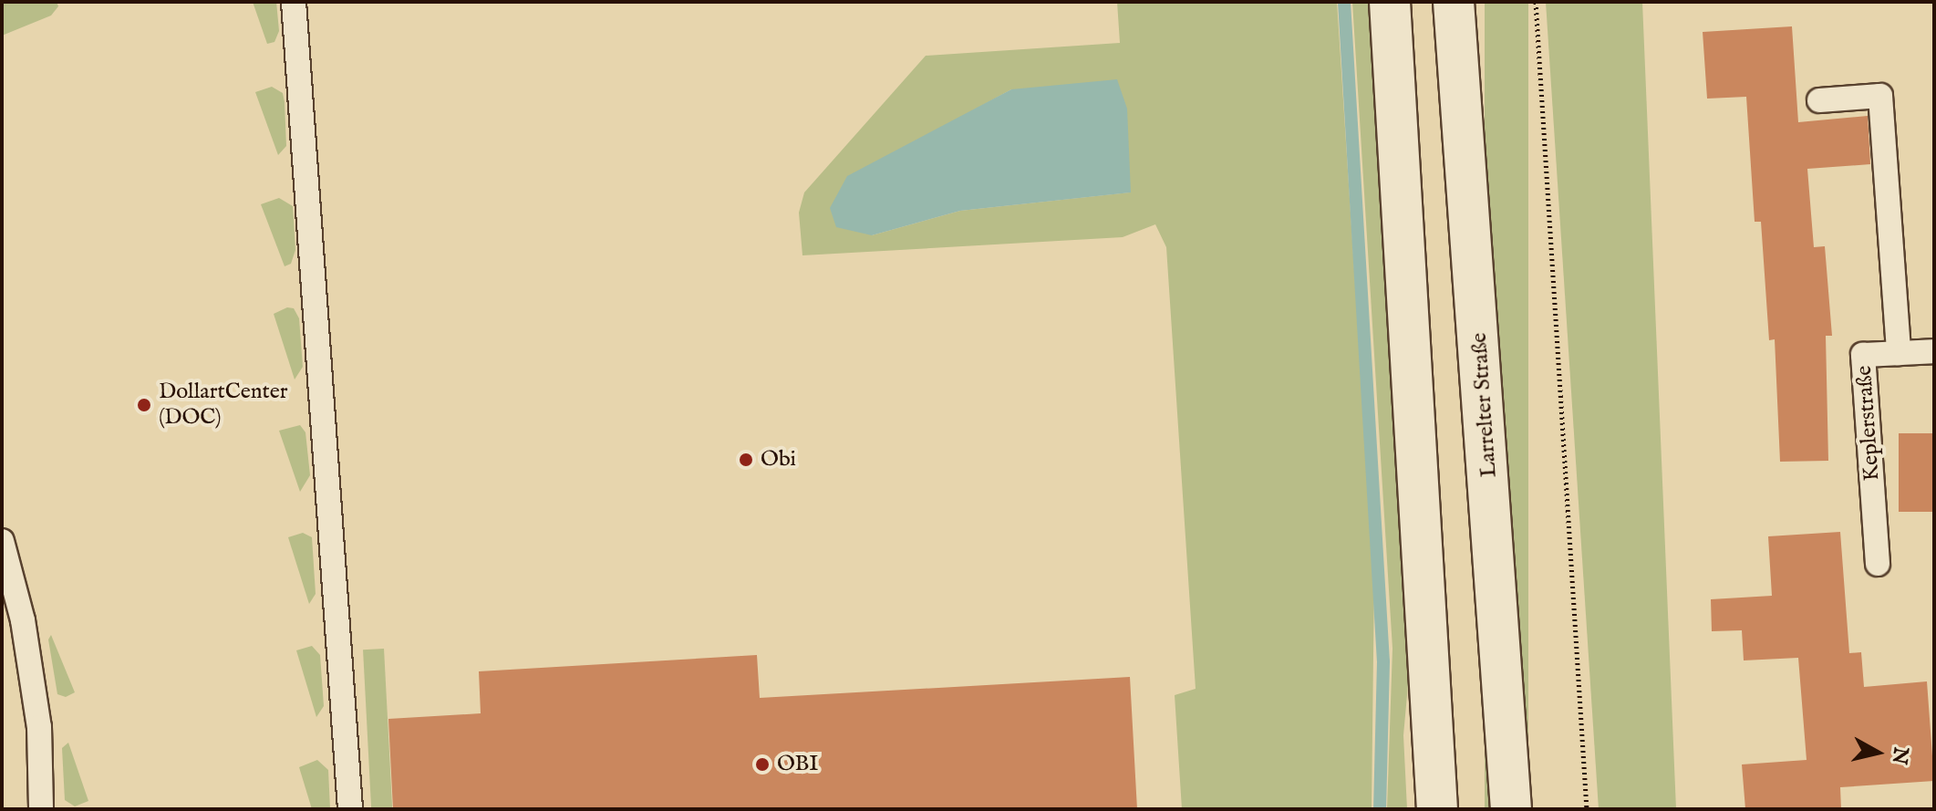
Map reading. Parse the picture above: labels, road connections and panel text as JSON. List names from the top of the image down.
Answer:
{
  "streets": {
    "main road": ["Larrelter Straße"],
    "lane": ["Keplerstraße"]
  },
  "places": ["DollartCenter (DOC)", "Obi", "OBI"],
  "north": "right"
}
